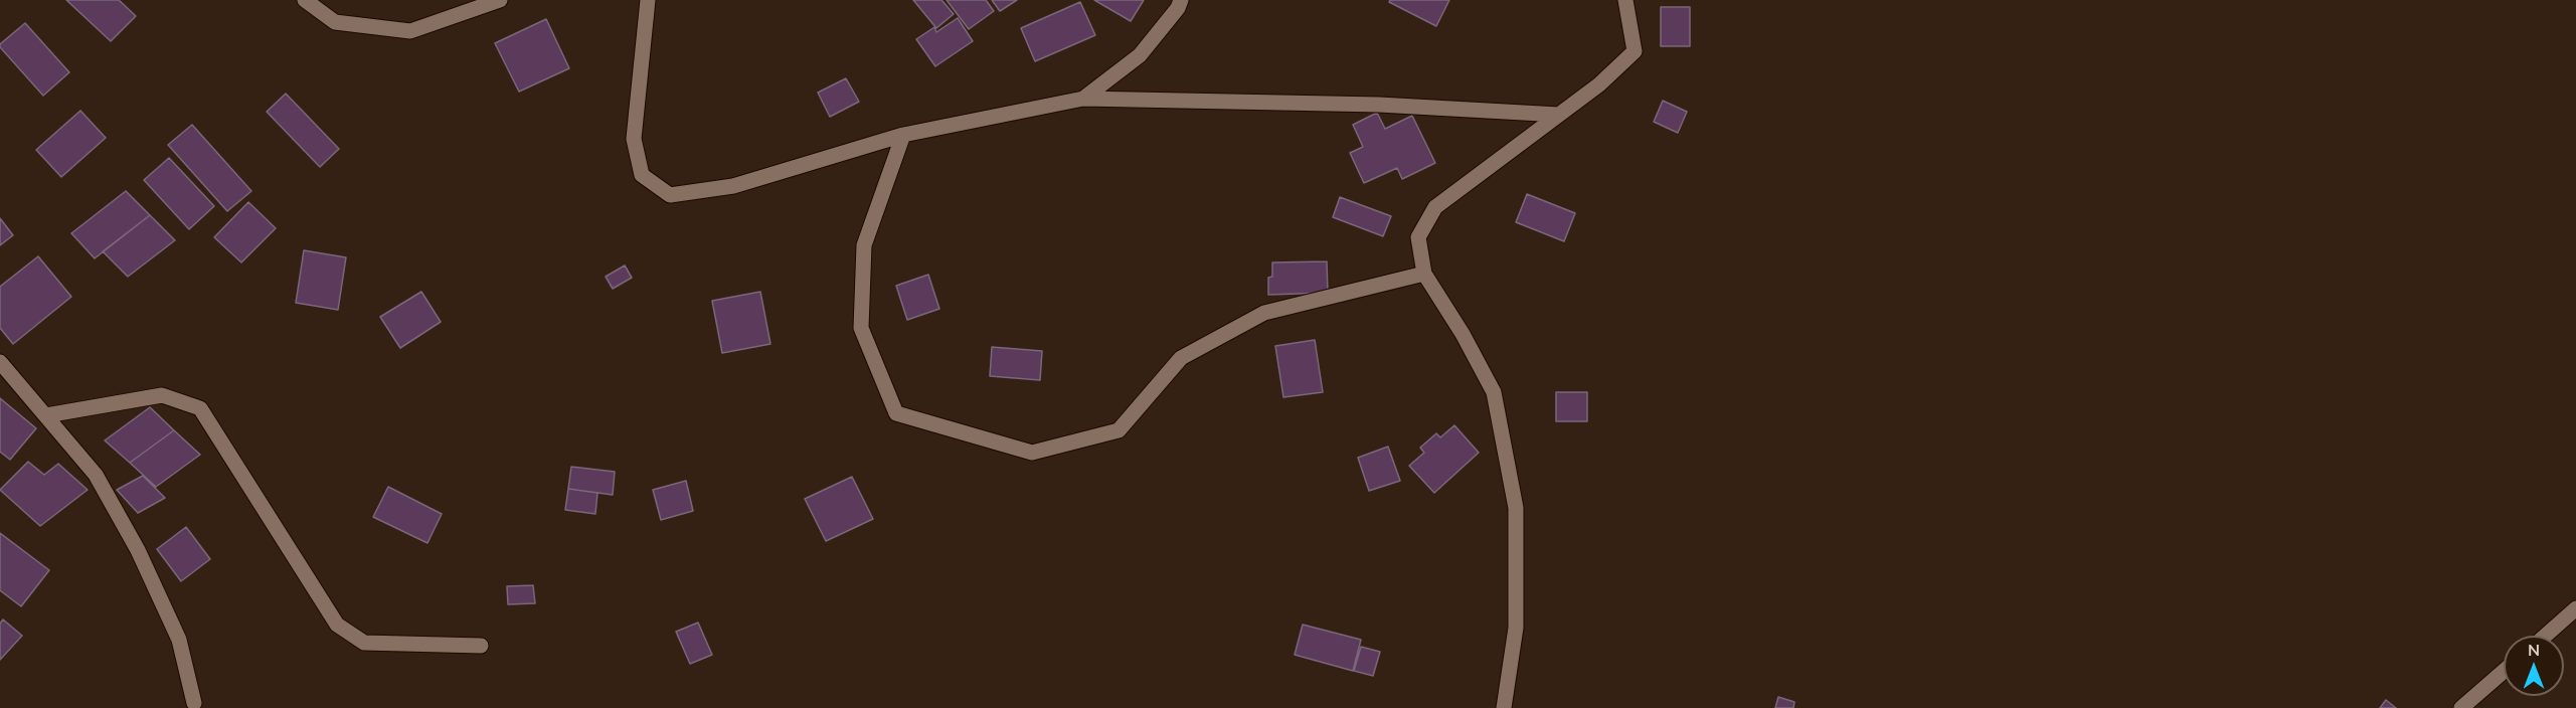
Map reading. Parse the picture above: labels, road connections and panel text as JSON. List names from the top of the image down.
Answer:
{
  "north": "top"
}
